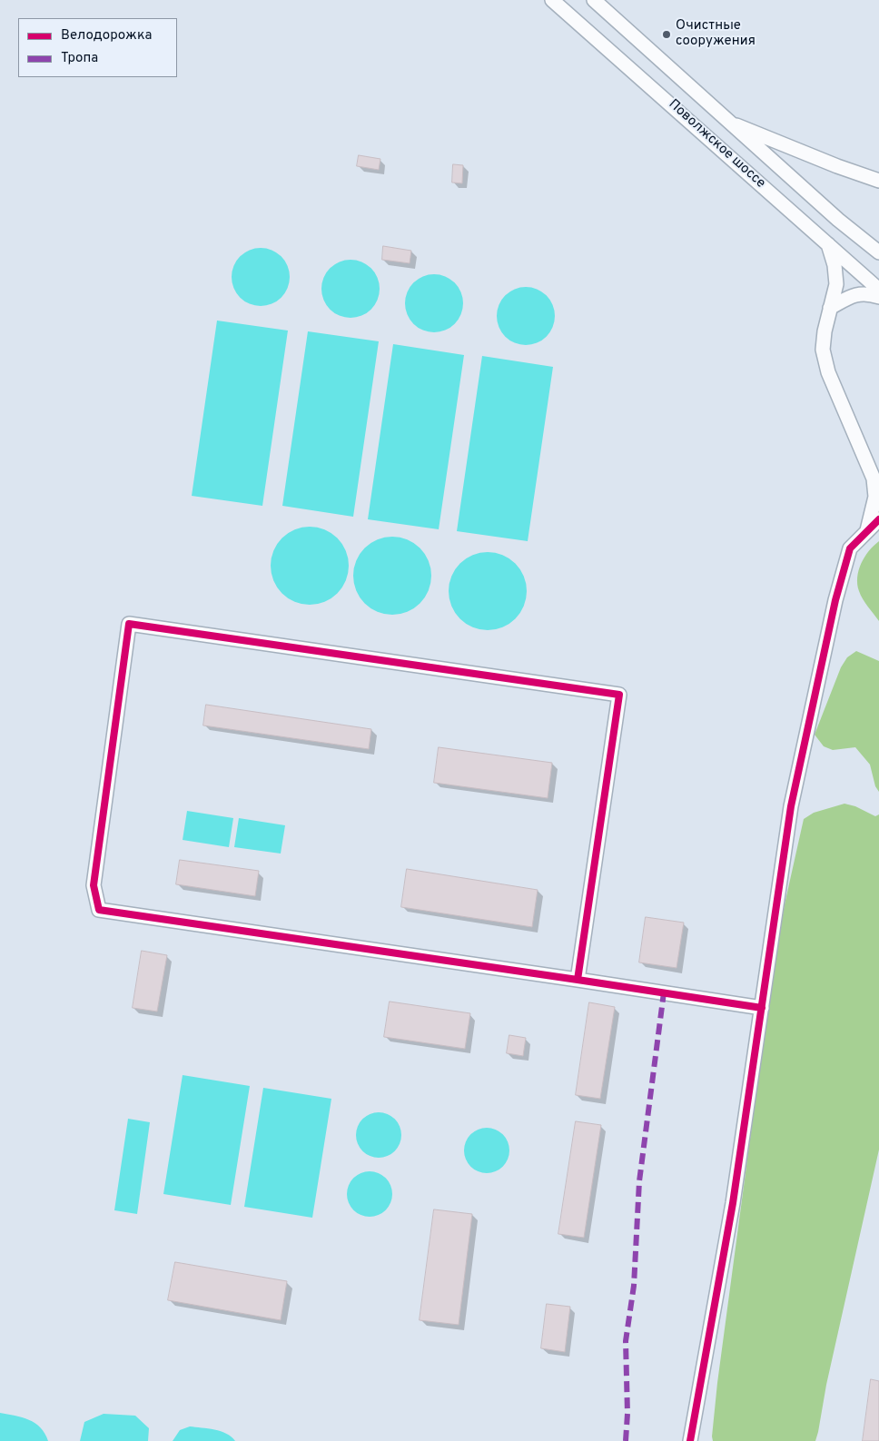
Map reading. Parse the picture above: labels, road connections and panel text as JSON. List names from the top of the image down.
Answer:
{
  "streets": {
    "street": ["Поволжское шоссе"]
  },
  "places": ["Очистные сооружения"],
  "legend": ["Велодорожка", "Тропа"]
}
